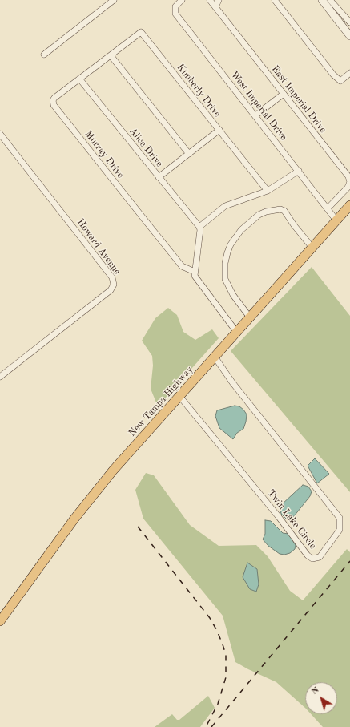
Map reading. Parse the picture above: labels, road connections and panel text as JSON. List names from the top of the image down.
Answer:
{
  "streets": {
    "main road": ["New Tampa Highway"],
    "street": [
      "Kimberly Drive",
      "East Imperial Drive",
      "West Imperial Drive",
      "Alice Drive",
      "Murray Drive",
      "Howard Avenue",
      "Twin Lake Circle"
    ]
  },
  "crossings": [
    ["Kimberly Drive", "Murray Drive"],
    ["East Imperial Drive", "West Imperial Drive"],
    ["West Imperial Drive", "New Tampa Highway"],
    ["Alice Drive", "Murray Drive"],
    ["New Tampa Highway", "Twin Lake Circle"]
  ],
  "north": "top left"
}
